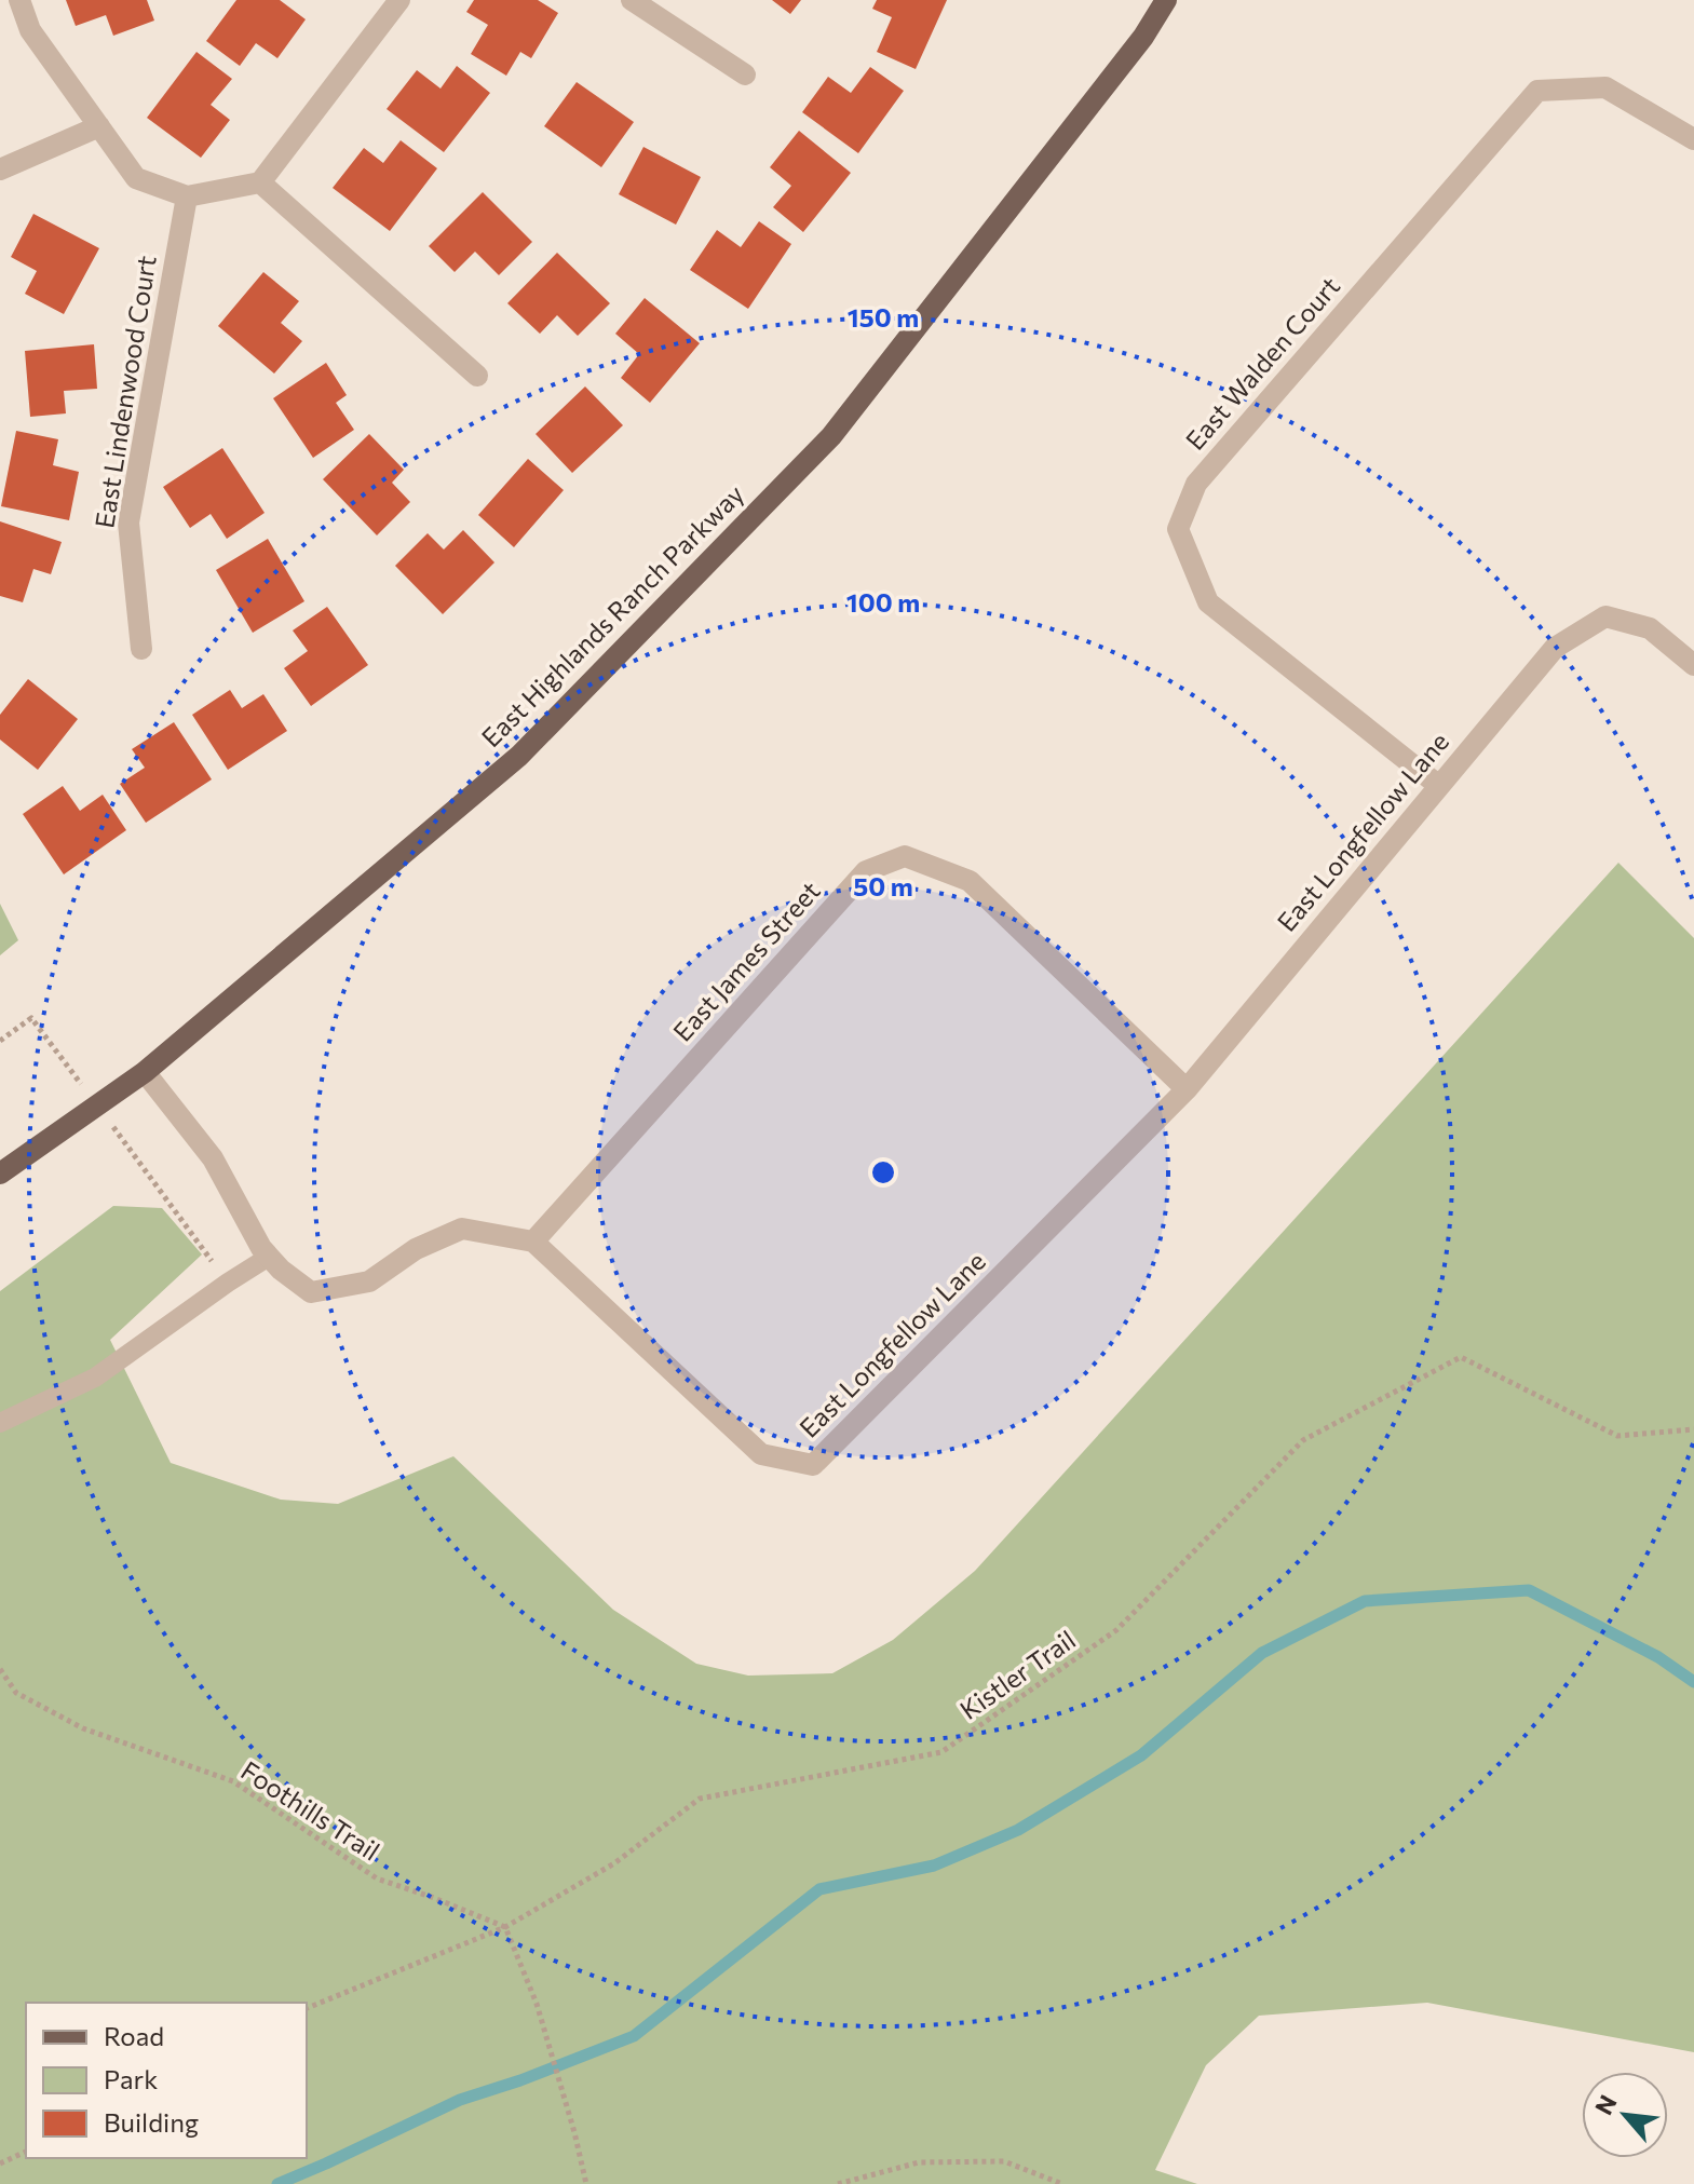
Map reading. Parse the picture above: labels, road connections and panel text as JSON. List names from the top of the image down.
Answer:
{
  "streets": {
    "main road": ["East Highlands Ranch Parkway"],
    "street": [
      "East Walden Court",
      "East Lindenwood Court",
      "East Longfellow Lane",
      "East James Street"
    ],
    "path": ["Kistler Trail", "Foothills Trail"]
  },
  "crossings": [
    ["East Walden Court", "East Longfellow Lane"],
    ["East Longfellow Lane", "East James Street"],
    ["Kistler Trail", "Foothills Trail"]
  ],
  "legend": ["Road", "Park", "Building"],
  "north": "top left",
  "rings": ["150 m", "100 m", "50 m"]
}
